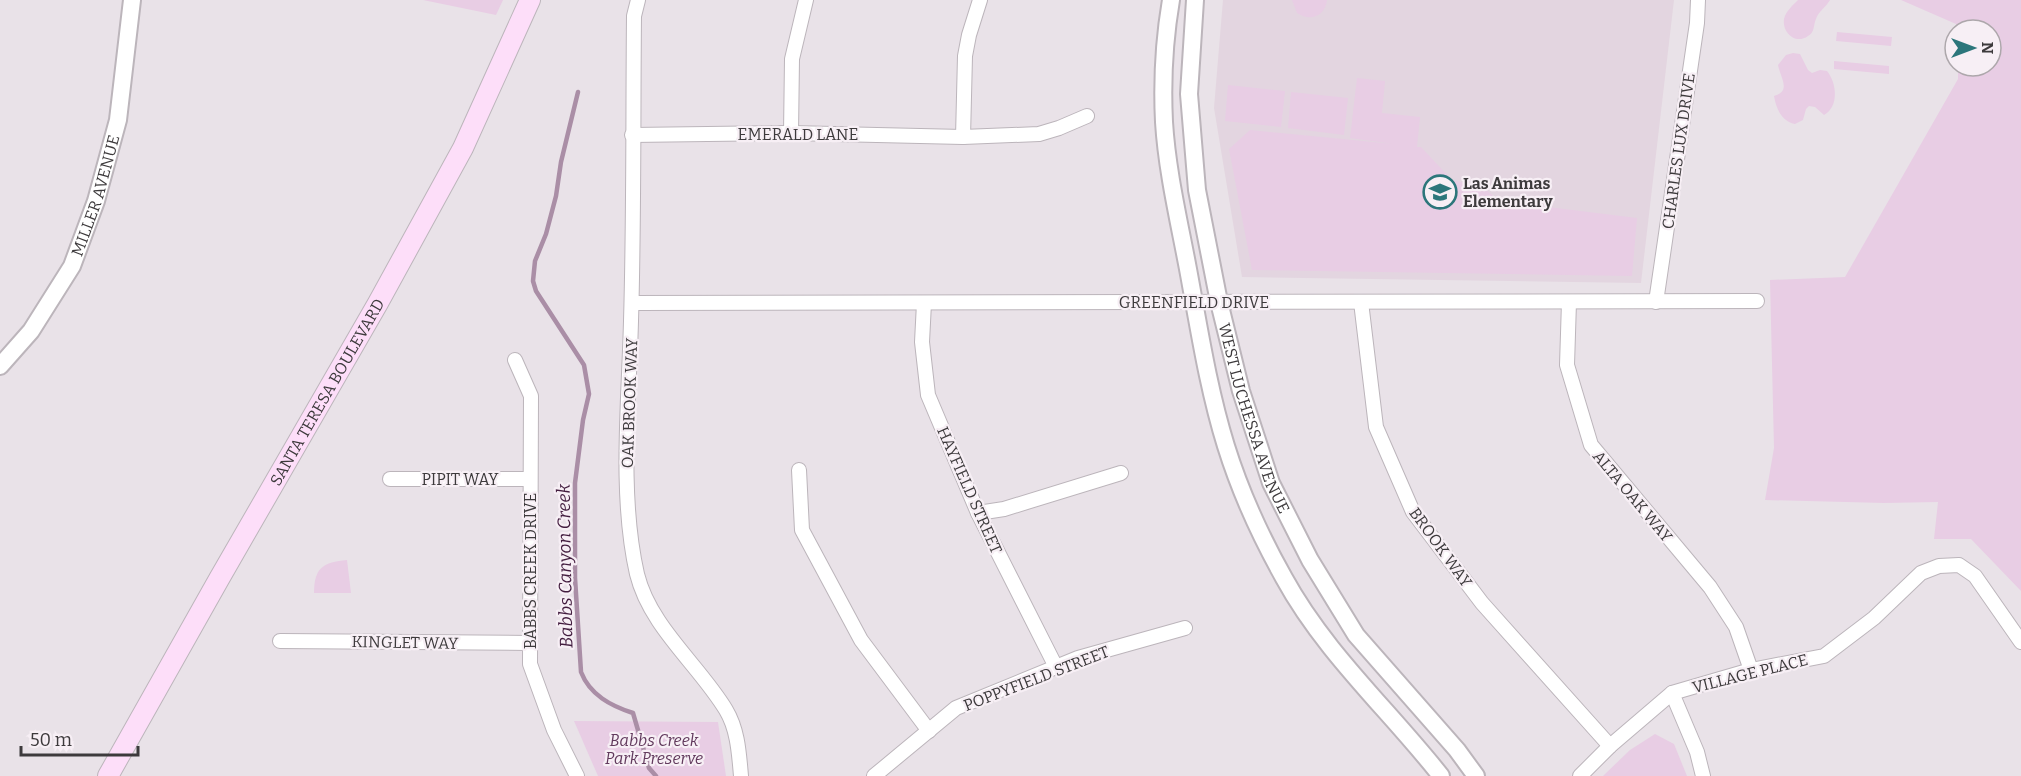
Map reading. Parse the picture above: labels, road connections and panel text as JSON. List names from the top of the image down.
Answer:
{
  "streets": {
    "main road": ["SANTA TERESA BOULEVARD"],
    "street": [
      "EMERALD LANE",
      "CHARLES LUX DRIVE",
      "MILLER AVENUE",
      "GREENFIELD DRIVE",
      "OAK BROOK WAY",
      "WEST LUCHESSA AVENUE",
      "PIPIT WAY",
      "HAYFIELD STREET",
      "ALTA OAK WAY",
      "BROOK WAY",
      "BABBS CREEK DRIVE",
      "KINGLET WAY",
      "VILLAGE PLACE",
      "POPPYFIELD STREET"
    ]
  },
  "crossings": [
    ["EMERALD LANE", "OAK BROOK WAY"],
    ["CHARLES LUX DRIVE", "GREENFIELD DRIVE"],
    ["GREENFIELD DRIVE", "OAK BROOK WAY"],
    ["GREENFIELD DRIVE", "WEST LUCHESSA AVENUE"],
    ["GREENFIELD DRIVE", "HAYFIELD STREET"],
    ["GREENFIELD DRIVE", "ALTA OAK WAY"],
    ["GREENFIELD DRIVE", "BROOK WAY"],
    ["PIPIT WAY", "BABBS CREEK DRIVE"],
    ["HAYFIELD STREET", "POPPYFIELD STREET"],
    ["ALTA OAK WAY", "VILLAGE PLACE"],
    ["BROOK WAY", "VILLAGE PLACE"],
    ["BABBS CREEK DRIVE", "KINGLET WAY"]
  ],
  "water": ["Babbs Canyon Creek"],
  "parks": ["Babbs Creek Park Preserve"],
  "places": {
    "school or university": ["Las Animas Elementary"]
  },
  "scale_bar": "50 m",
  "north": "right"
}
